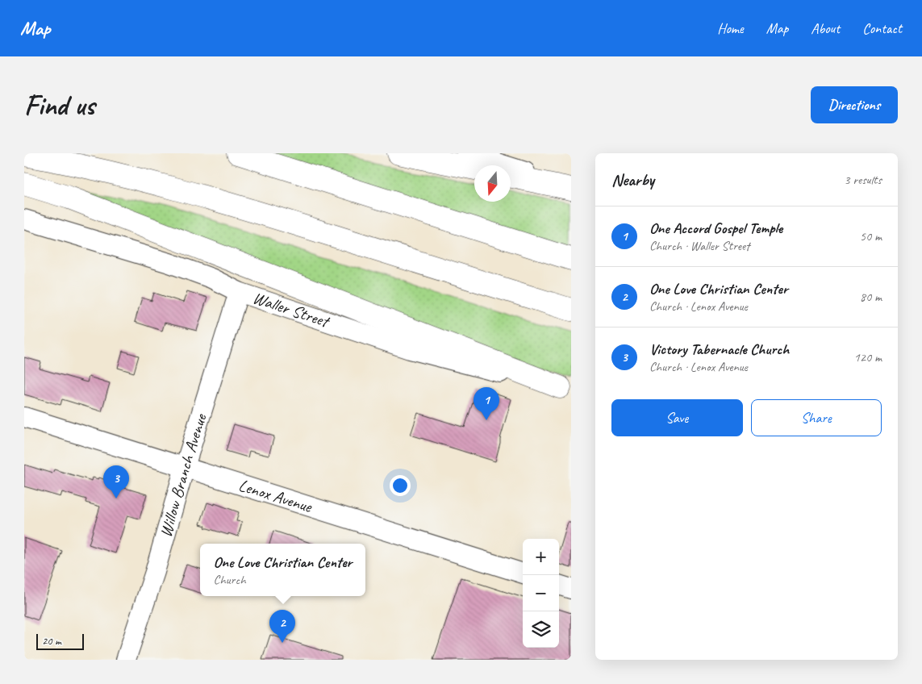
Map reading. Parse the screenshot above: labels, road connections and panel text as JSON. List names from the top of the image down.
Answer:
{
  "streets": {
    "street": ["Waller Street", "Willow Branch Avenue", "Lenox Avenue"]
  },
  "crossings": [
    ["Waller Street", "Willow Branch Avenue"],
    ["Willow Branch Avenue", "Lenox Avenue"]
  ],
  "scale_bar": "20 m",
  "north": "bottom",
  "page": {
    "header": "Map",
    "nav": [
      "Home",
      "Map",
      "About",
      "Contact"
    ],
    "buttons": [
      "Directions",
      ["Save", "Share"]
    ],
    "title": "Find us",
    "heading": ["Nearby", "3 results"],
    "list": [
      {
        "mark": "1",
        "name": "One Accord Gospel Temple",
        "note": "Church · Waller Street",
        "value": "50 m"
      },
      {
        "mark": "2",
        "name": "One Love Christian Center",
        "note": "Church · Lenox Avenue",
        "value": "80 m"
      },
      {
        "mark": "3",
        "name": "Victory Tabernacle Church",
        "note": "Church · Lenox Avenue",
        "value": "120 m"
      }
    ],
    "pins": ["1", "3", "2"],
    "map_buttons": ["+", "−"],
    "popup": ["One Love Christian Center", "Church"],
    "scale": "20 m"
  }
}
